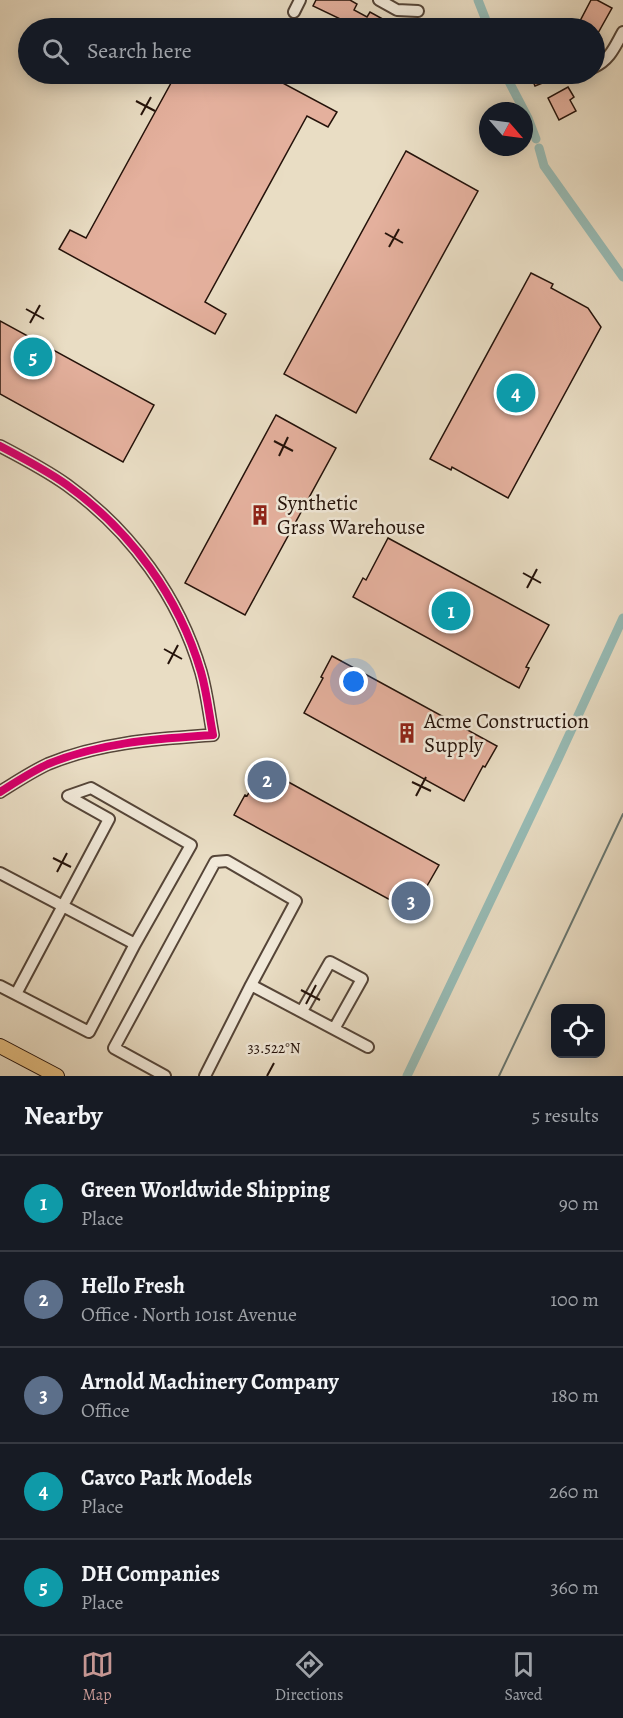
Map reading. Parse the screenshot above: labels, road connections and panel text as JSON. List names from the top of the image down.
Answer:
{
  "places": {
    "building": ["Synthetic Grass Warehouse", "Acme Construction Supply"]
  },
  "north": "bottom right",
  "page": {
    "search": "Search here",
    "pins": [
      "5",
      "4",
      "1",
      "2",
      "3"
    ],
    "heading": ["Nearby", "5 results"],
    "list": [
      {
        "mark": "1",
        "name": "Green Worldwide Shipping",
        "note": "Place",
        "value": "90 m"
      },
      {
        "mark": "2",
        "name": "Hello Fresh",
        "note": "Office · North 101st Avenue",
        "value": "100 m"
      },
      {
        "mark": "3",
        "name": "Arnold Machinery Company",
        "note": "Office",
        "value": "180 m"
      },
      {
        "mark": "4",
        "name": "Cavco Park Models",
        "note": "Place",
        "value": "260 m"
      },
      {
        "mark": "5",
        "name": "DH Companies",
        "note": "Place",
        "value": "360 m"
      }
    ],
    "nav": ["Map", "Directions", "Saved"]
  },
  "coordinates": ["33.522°N"]
}
